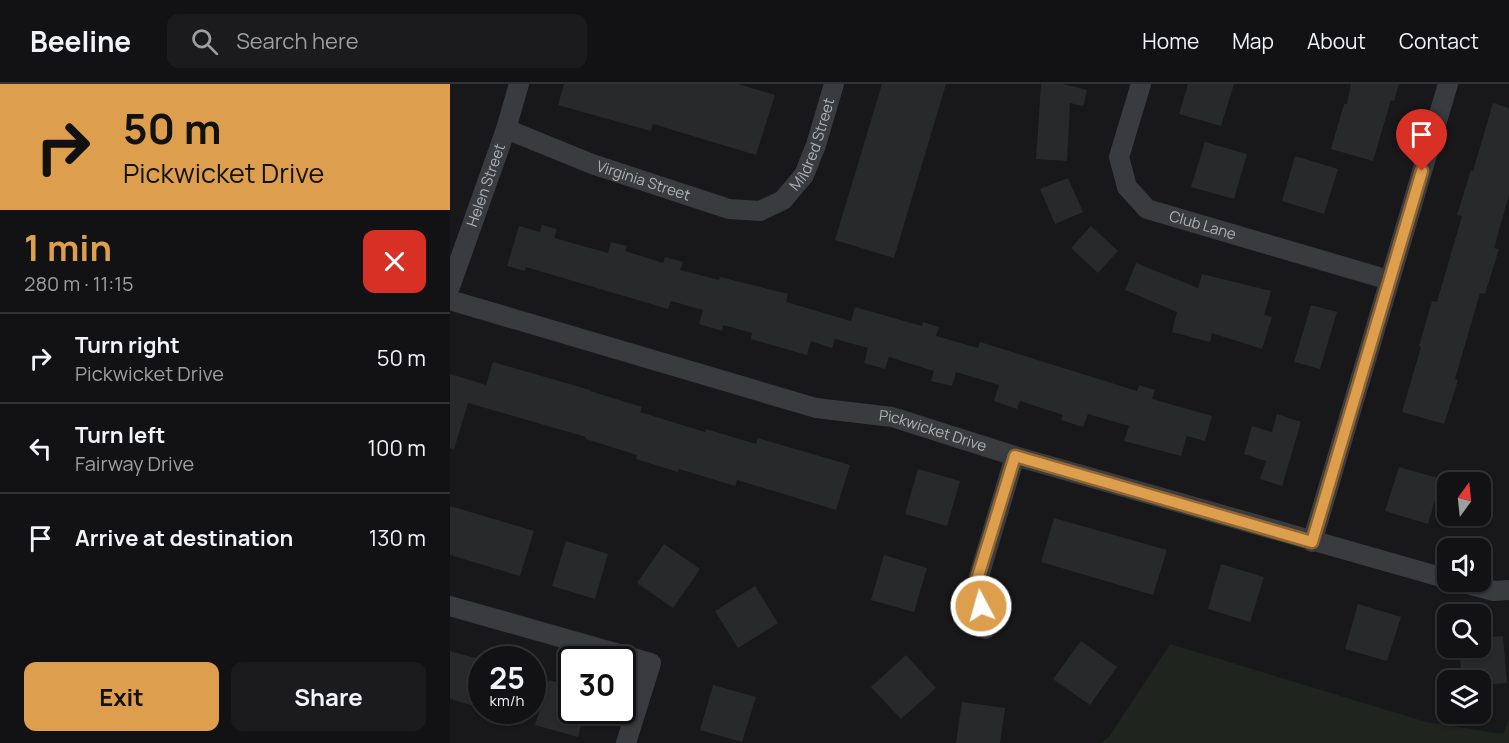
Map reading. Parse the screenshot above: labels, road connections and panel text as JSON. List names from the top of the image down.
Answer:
{
  "streets": {
    "street": [
      "Mildred Street",
      "Virginia Street",
      "Helen Street",
      "Club Lane",
      "Pickwicket Drive"
    ]
  },
  "crossings": [
    ["Mildred Street", "Virginia Street"],
    ["Virginia Street", "Helen Street"]
  ],
  "north": "top",
  "page": {
    "header": "Beeline",
    "search": "Search here",
    "nav": [
      "Home",
      "Map",
      "About",
      "Contact"
    ],
    "turn": ["50 m", "Pickwicket Drive"],
    "heading": ["1 min", "280 m · 11:15"],
    "list": [
      {
        "name": "Turn right",
        "note": "Pickwicket Drive",
        "value": "50 m"
      },
      {
        "name": "Turn left",
        "note": "Fairway Drive",
        "value": "100 m"
      },
      {
        "name": "Arrive at destination",
        "value": "130 m"
      }
    ],
    "speed": "25 km/h",
    "limit": "30",
    "buttons": ["Exit", "Share"]
  }
}
